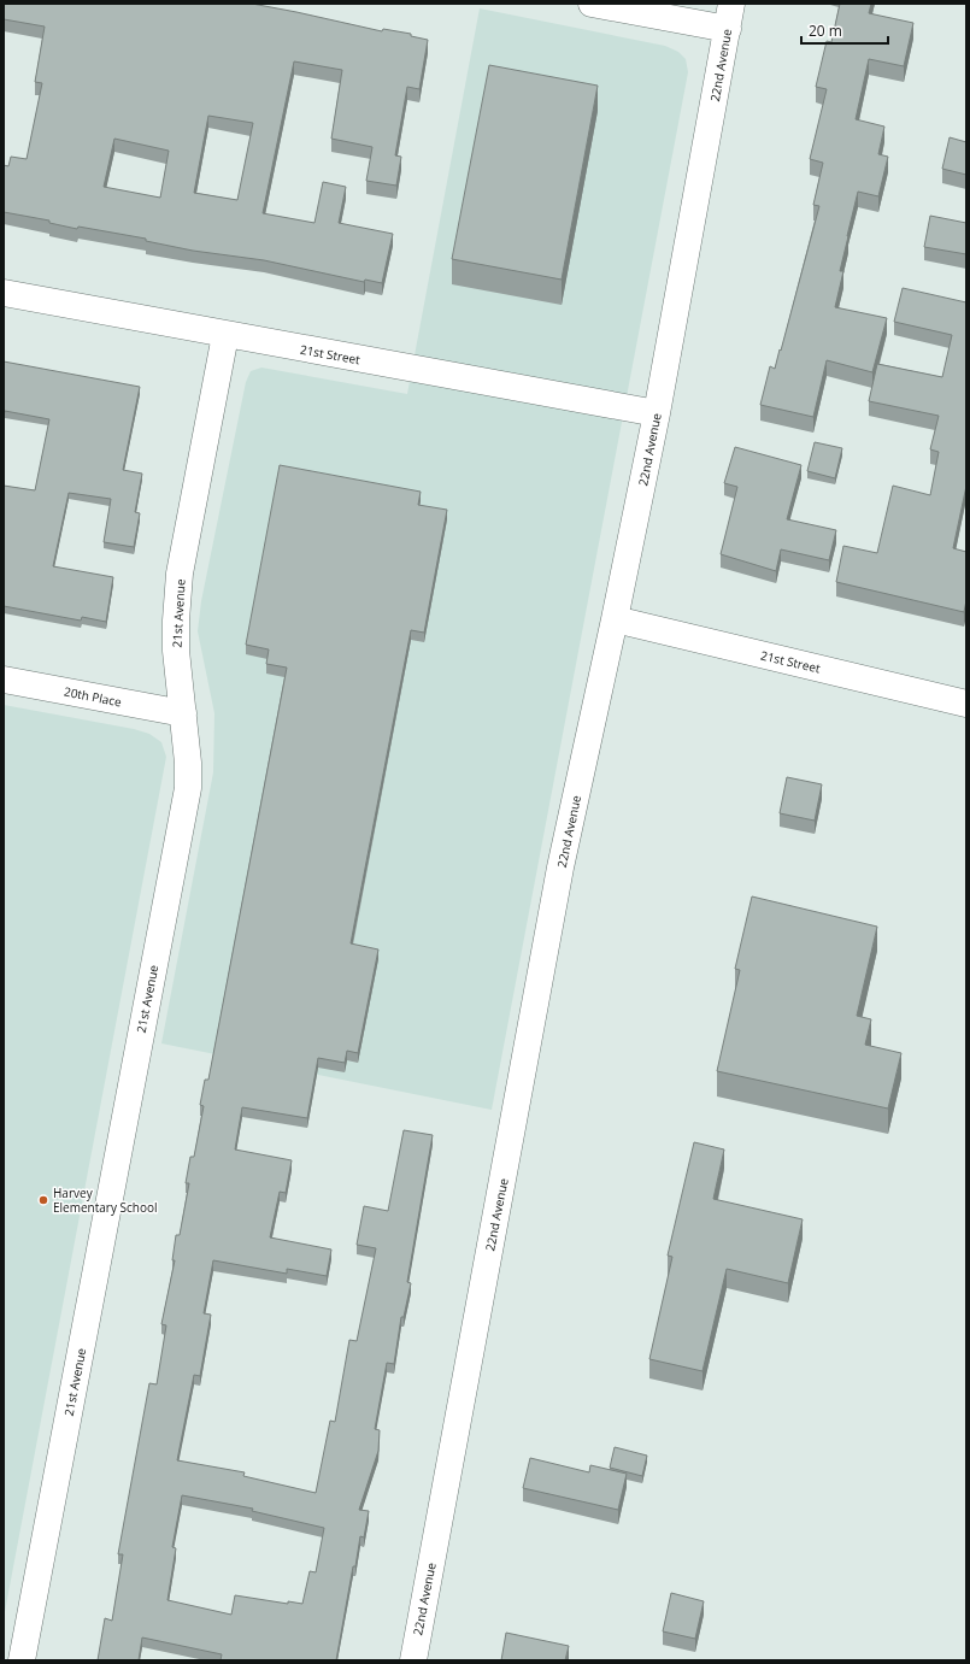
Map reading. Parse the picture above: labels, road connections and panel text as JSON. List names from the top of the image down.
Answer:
{
  "streets": {
    "street": [
      "22nd Avenue",
      "21st Street",
      "21st Avenue",
      "20th Place"
    ]
  },
  "crossings": [
    ["22nd Avenue", "21st Street"],
    ["21st Street", "21st Avenue"],
    ["21st Avenue", "20th Place"]
  ],
  "places": ["Harvey Elementary School"],
  "scale_bar": "20 m"
}
